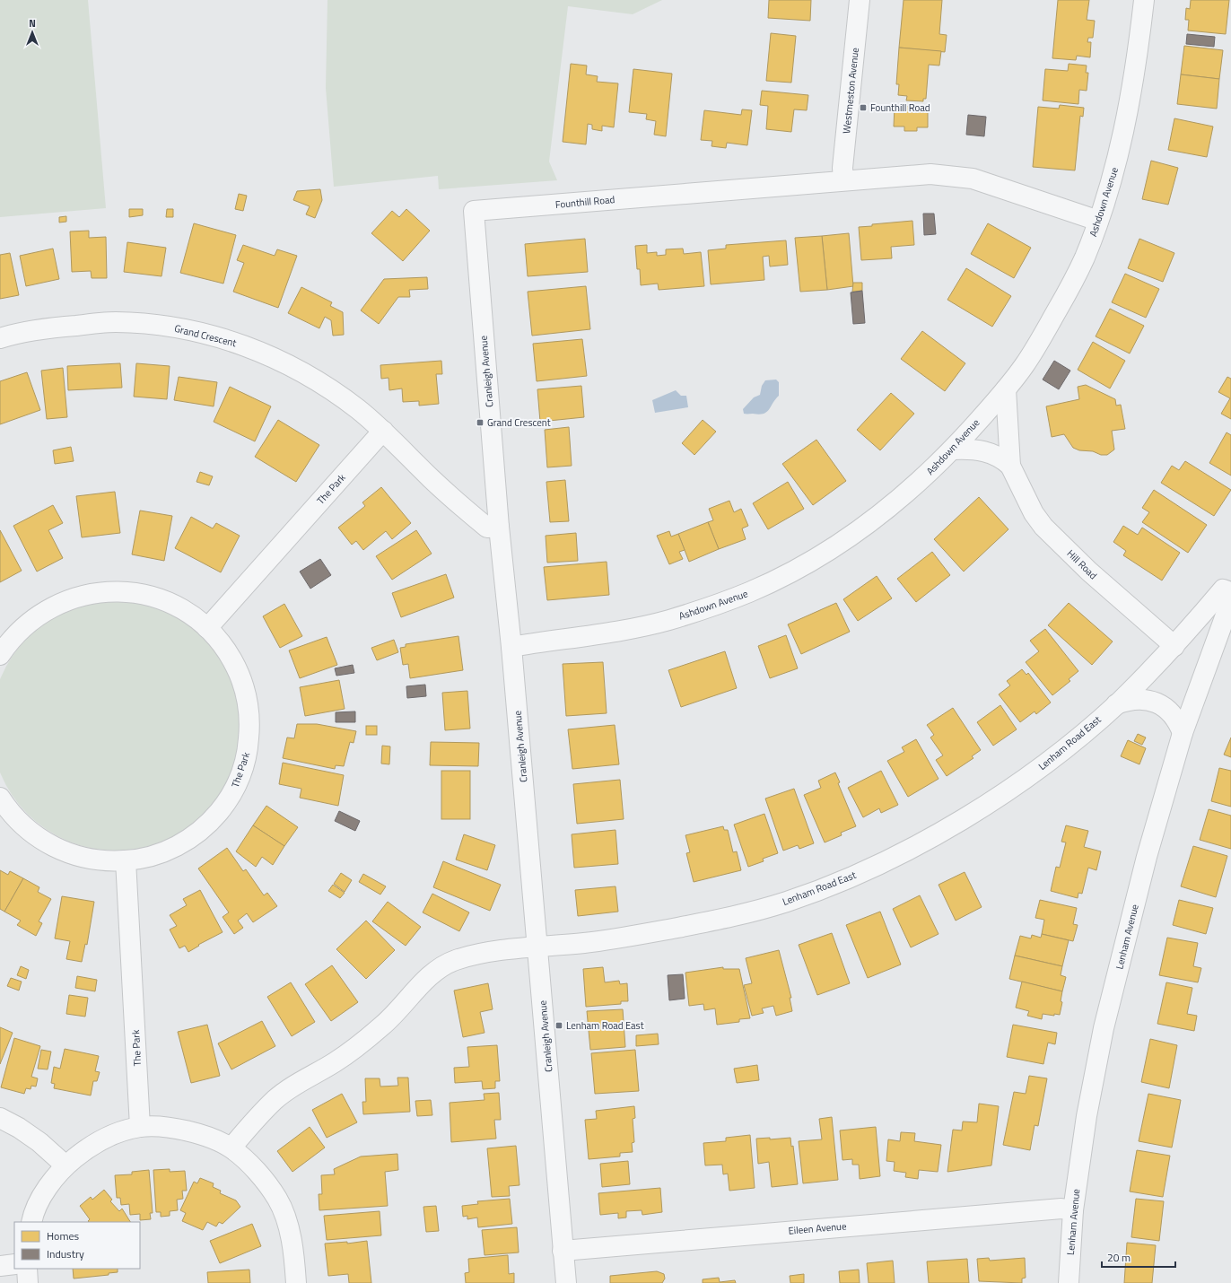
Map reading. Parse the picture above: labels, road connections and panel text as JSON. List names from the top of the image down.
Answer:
{
  "streets": {
    "street": [
      "Westmeston Avenue",
      "Founthill Road",
      "Ashdown Avenue",
      "Grand Crescent",
      "Cranleigh Avenue",
      "The Park",
      "Hill Road",
      "Lenham Road East",
      "Lenham Avenue",
      "Eileen Avenue"
    ]
  },
  "crossings": [
    ["Westmeston Avenue", "Founthill Road"],
    ["Founthill Road", "Ashdown Avenue"],
    ["Founthill Road", "Cranleigh Avenue"],
    ["Ashdown Avenue", "Cranleigh Avenue"],
    ["Ashdown Avenue", "Hill Road"],
    ["Grand Crescent", "Cranleigh Avenue"],
    ["Grand Crescent", "The Park"],
    ["Cranleigh Avenue", "Lenham Road East"],
    ["Cranleigh Avenue", "Eileen Avenue"],
    ["Hill Road", "Lenham Road East"],
    ["Lenham Avenue", "Eileen Avenue"]
  ],
  "places": {
    "transit": ["Founthill Road", "Grand Crescent", "Lenham Road East"]
  },
  "legend": ["Homes", "Industry"],
  "scale_bar": "20 m",
  "north": "top"
}
